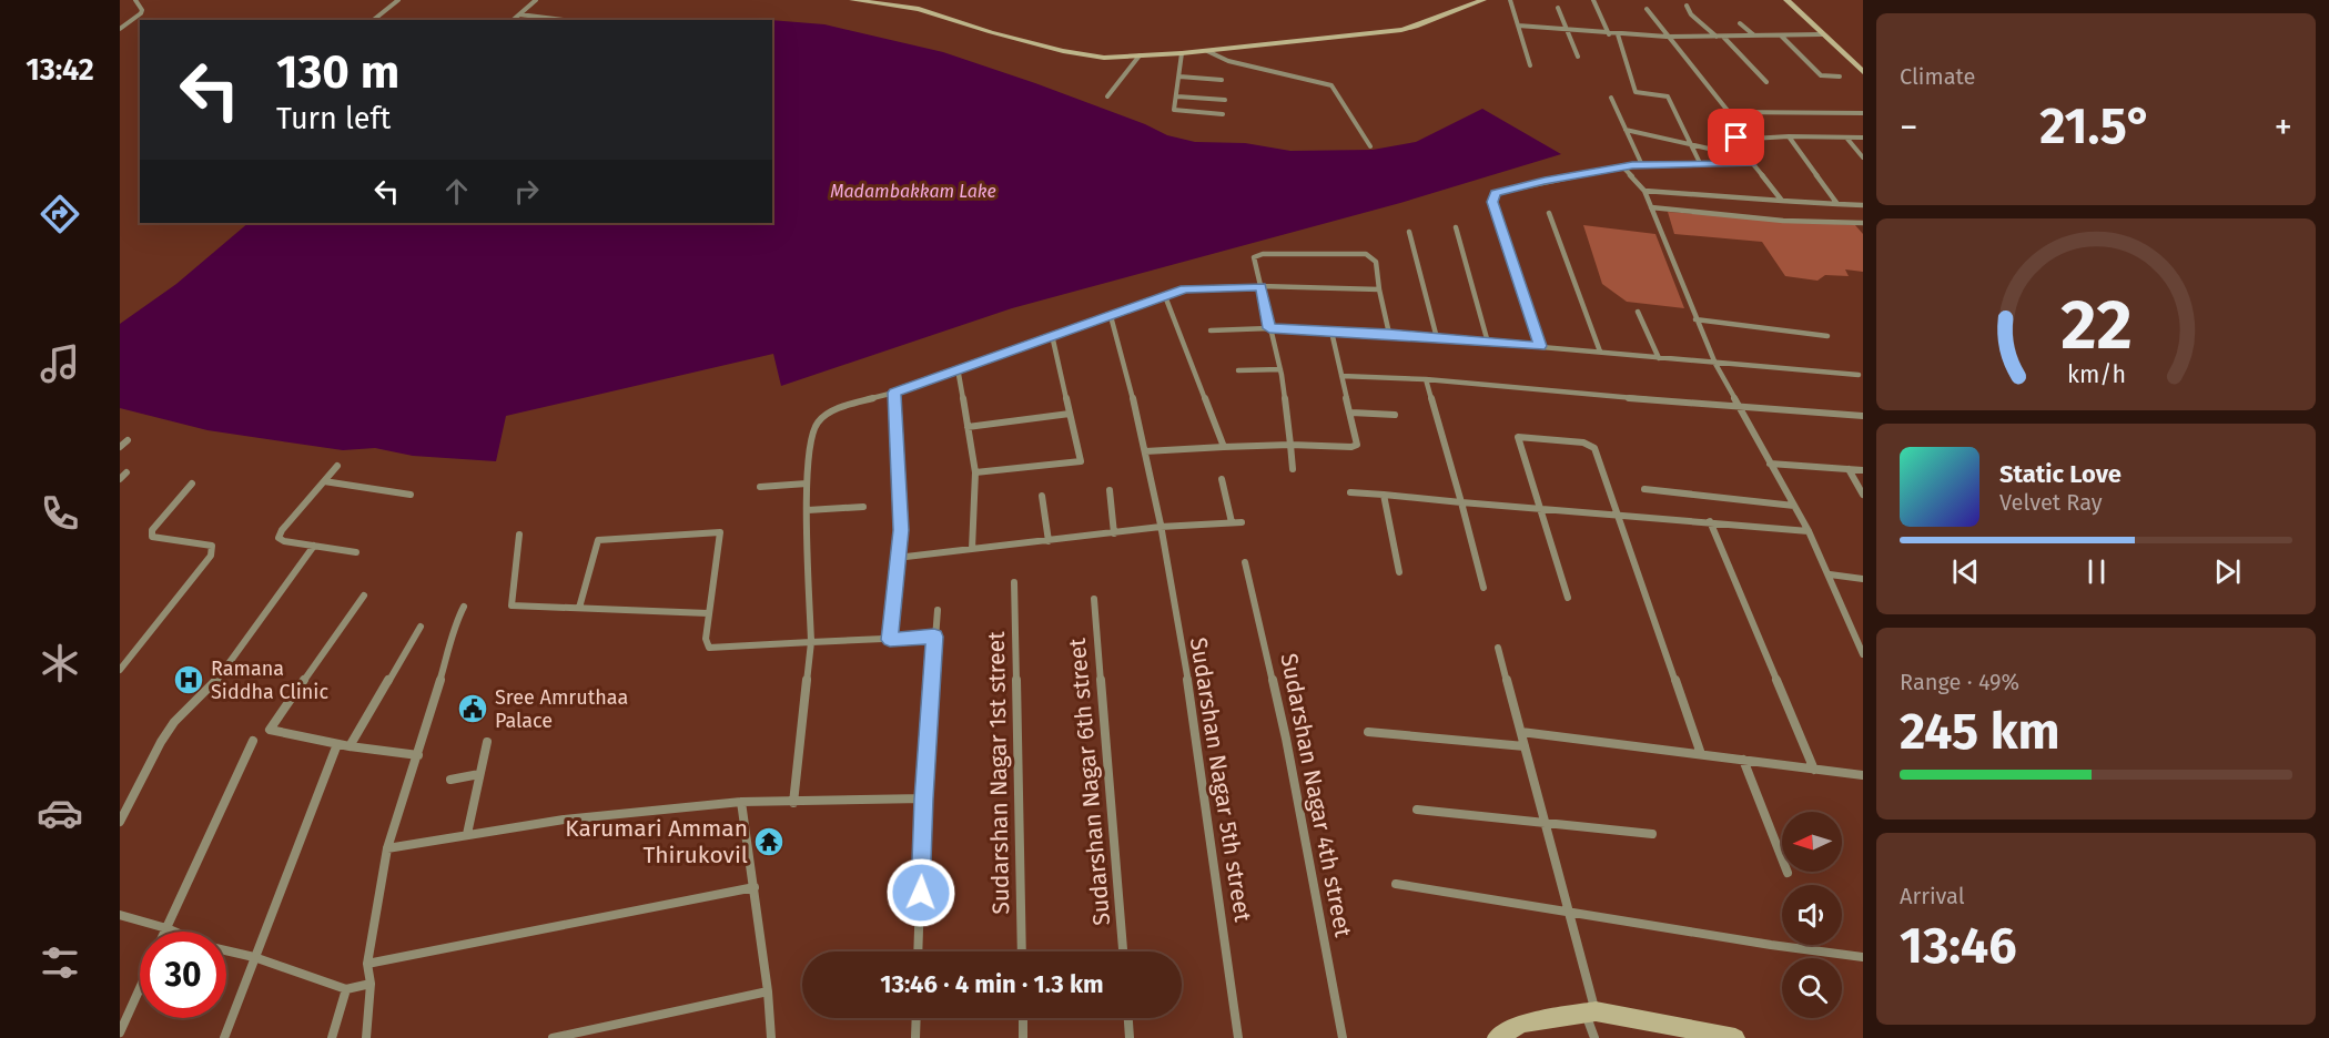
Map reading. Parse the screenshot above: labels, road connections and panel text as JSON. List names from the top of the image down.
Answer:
{
  "streets": {
    "street": [
      "Sudarshan Nagar 1st street",
      "Sudarshan Nagar 5th street",
      "Sudarshan Nagar 6th street",
      "Sudarshan Nagar 4th street"
    ]
  },
  "water": ["Madambakkam Lake"],
  "places": {
    "hospital": ["Ramana Siddha Clinic"],
    "public building": ["Sree Amruthaa Palace"],
    "temple": ["Karumari Amman Thirukovil"]
  },
  "north": "left",
  "page": {
    "tabs": "13:42",
    "tile": [
      "Climate",
      ["Range · 49%", "245 km"],
      ["Arrival", "13:46"]
    ],
    "turn": ["130 m", "Turn left"],
    "heat": ["−", "21.5°", "+"],
    "song": ["Static Love", "Velvet Ray"],
    "limit": "30",
    "trip": "13:46 · 4 min · 1.3 km",
    "gauge": ["22", "km/h"]
  }
}
